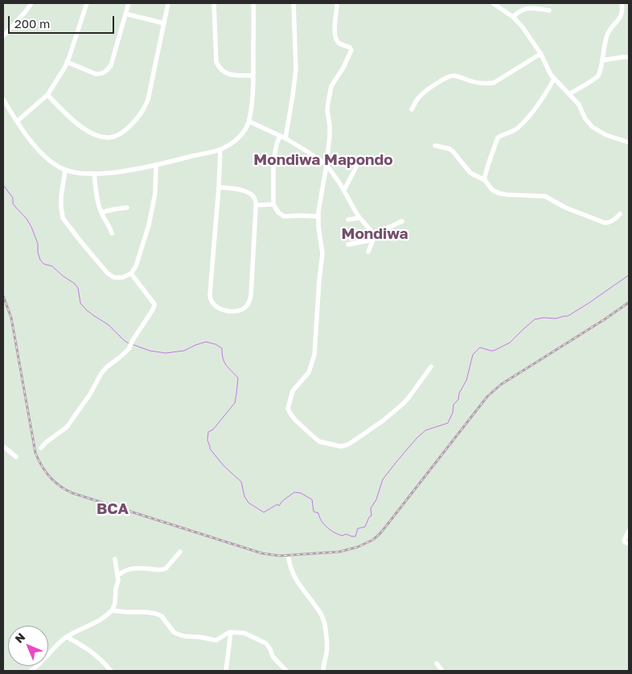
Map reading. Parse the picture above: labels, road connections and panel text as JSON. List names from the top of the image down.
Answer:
{
  "districts": ["Mondiwa Mapondo", "Mondiwa", "BCA"],
  "scale_bar": "200 m",
  "north": "top left"
}
